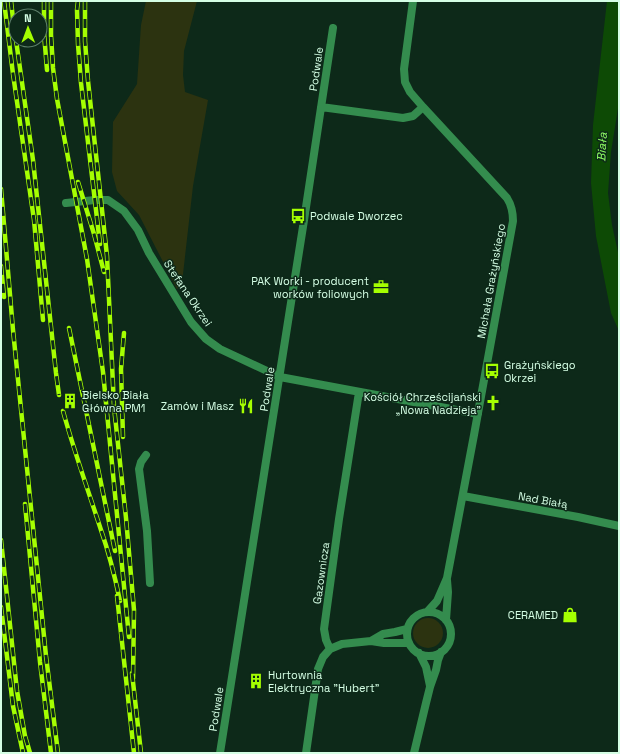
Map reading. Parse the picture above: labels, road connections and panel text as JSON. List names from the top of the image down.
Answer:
{
  "streets": {
    "street": [
      "Podwale",
      "Michała Grażyńskiego",
      "Stefana Okrzei",
      "Nad Białą",
      "Gazownicza"
    ]
  },
  "crossings": [
    ["Podwale", "Stefana Okrzei"],
    ["Michała Grażyńskiego", "Stefana Okrzei"],
    ["Michała Grażyńskiego", "Nad Białą"],
    ["Stefana Okrzei", "Gazownicza"]
  ],
  "water": ["Biała"],
  "places": {
    "bus stop": ["Podwale Dworzec", "Grażyńskiego Okrzei"],
    "office": ["PAK Worki - producent worków foliowych"],
    "building": ["Bielsko Biała Główna PM1", "Hurtownia Elektryczna \"Hubert\""],
    "church": ["Kościół Chrześcijański „Nowa Nadzieja”"],
    "restaurant": ["Zamów i Masz"],
    "shop": ["CERAMED"]
  },
  "north": "top"
}
